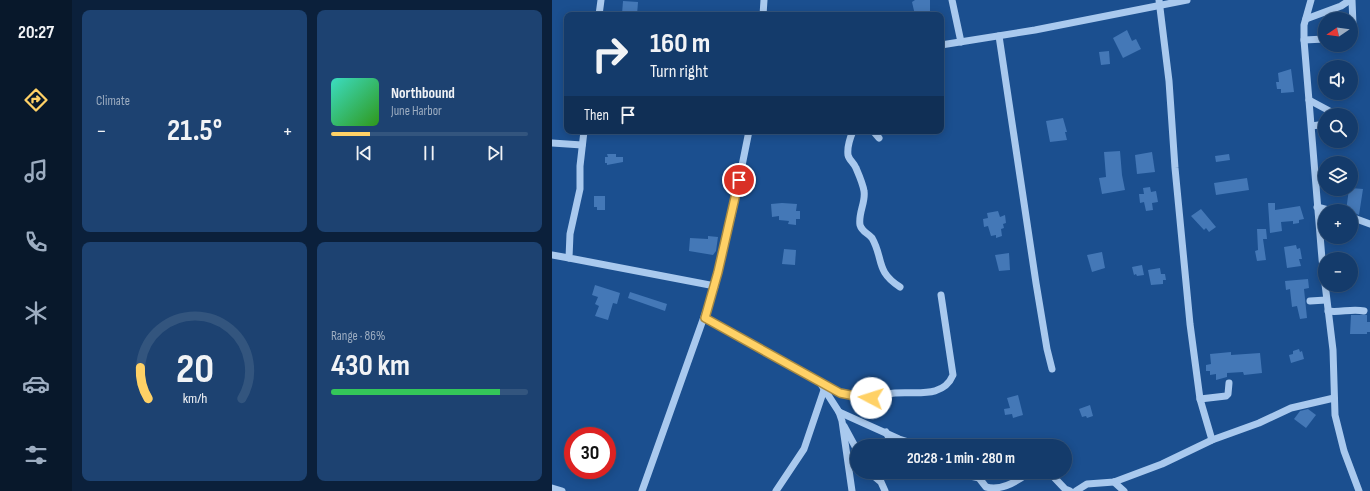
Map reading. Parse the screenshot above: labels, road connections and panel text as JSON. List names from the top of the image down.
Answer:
{
  "north": "left",
  "page": {
    "tabs": "20:27",
    "tile": [
      "Climate",
      ["Range · 86%", "430 km"]
    ],
    "map_buttons": ["+", "−"],
    "turn": ["160 m", "Turn right"],
    "song": ["Northbound", "June Harbor"],
    "then": "Then",
    "heat": ["−", "21.5°", "+"],
    "limit": "30",
    "trip": "20:28 · 1 min · 280 m",
    "gauge": ["20", "km/h"]
  }
}
